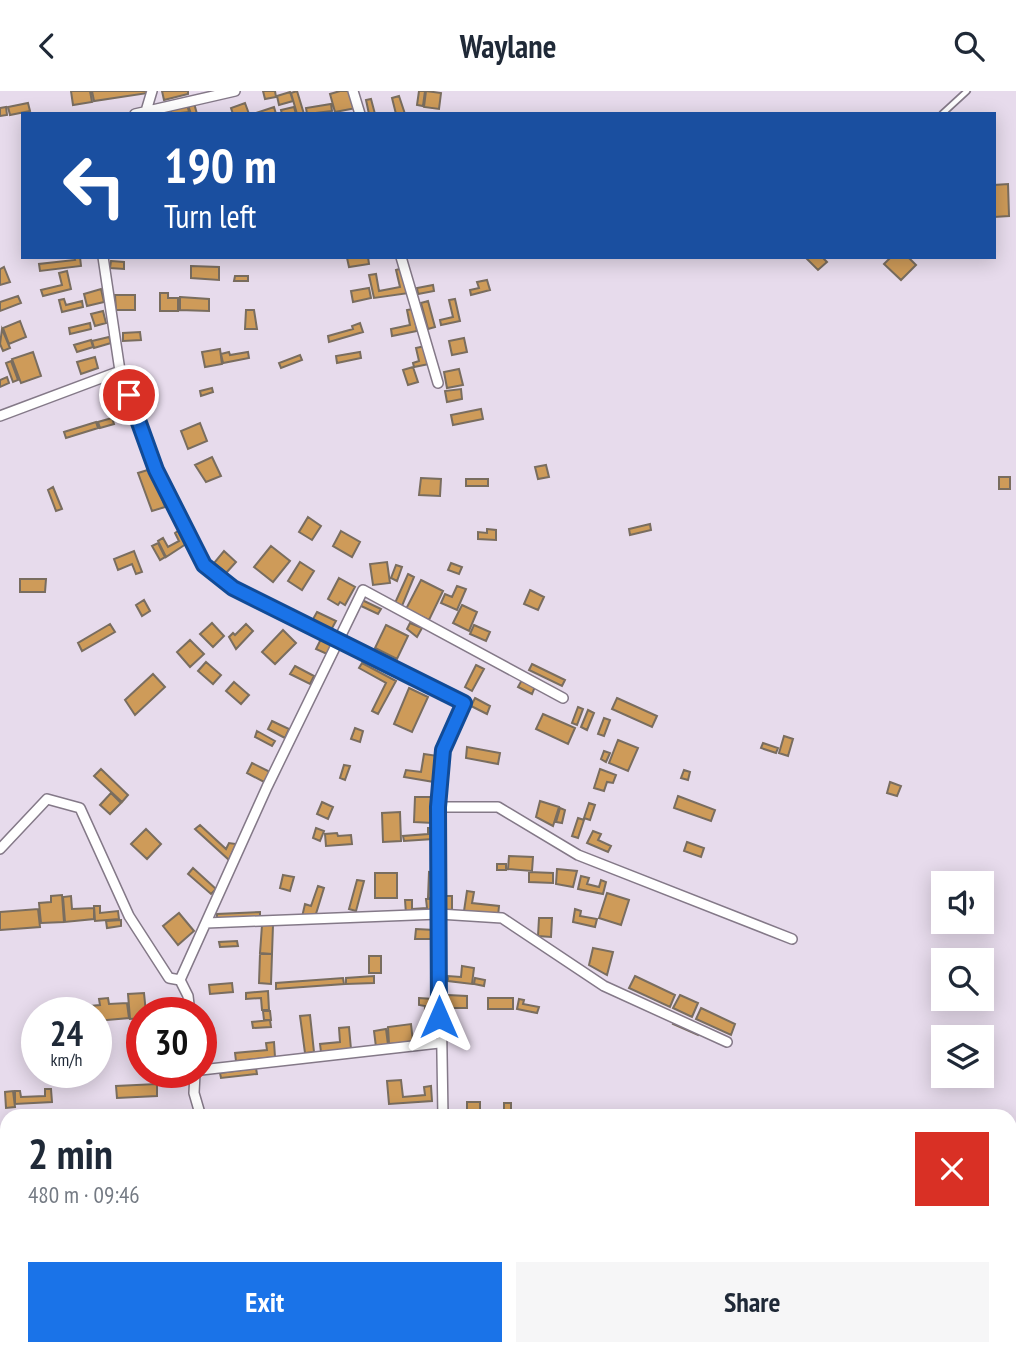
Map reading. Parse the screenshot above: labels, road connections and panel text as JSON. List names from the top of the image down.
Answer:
{
  "page": {
    "header": "Waylane",
    "turn": ["190 m", "Turn left"],
    "speed": "24 km/h",
    "limit": "30",
    "heading": ["2 min", "480 m · 09:46"],
    "buttons": ["Exit", "Share"]
  }
}
